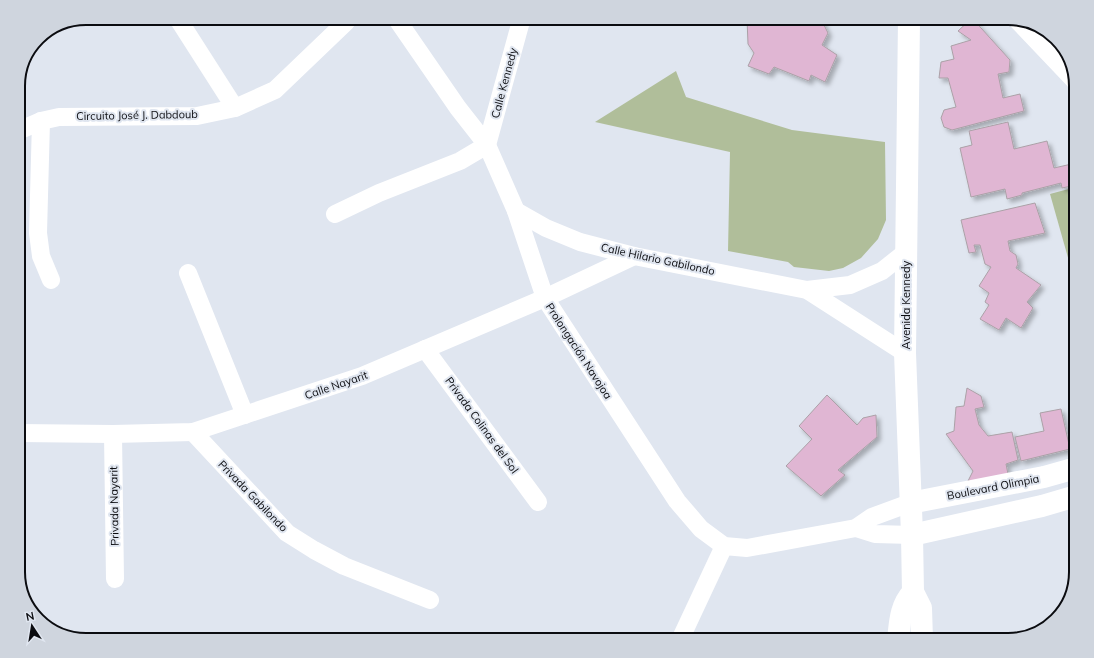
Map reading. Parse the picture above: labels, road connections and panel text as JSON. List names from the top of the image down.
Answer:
{
  "streets": {
    "street": [
      "Calle Kennedy",
      "Circuito José J. Dabdoub",
      "Calle Hilario Gabilondo",
      "Avenida Kennedy",
      "Prolongación Navojoa",
      "Calle Nayarit",
      "Privada Colinas del Sol",
      "Boulevard Olimpia",
      "Privada Gabilondo",
      "Privada Nayarit"
    ]
  },
  "crossings": [
    ["Calle Kennedy", "Prolongación Navojoa"],
    ["Calle Hilario Gabilondo", "Avenida Kennedy"],
    ["Calle Hilario Gabilondo", "Prolongación Navojoa"],
    ["Calle Hilario Gabilondo", "Calle Nayarit"],
    ["Avenida Kennedy", "Boulevard Olimpia"],
    ["Prolongación Navojoa", "Calle Nayarit"],
    ["Calle Nayarit", "Privada Colinas del Sol"],
    ["Calle Nayarit", "Privada Gabilondo"],
    ["Calle Nayarit", "Privada Nayarit"]
  ],
  "north": "top"
}
